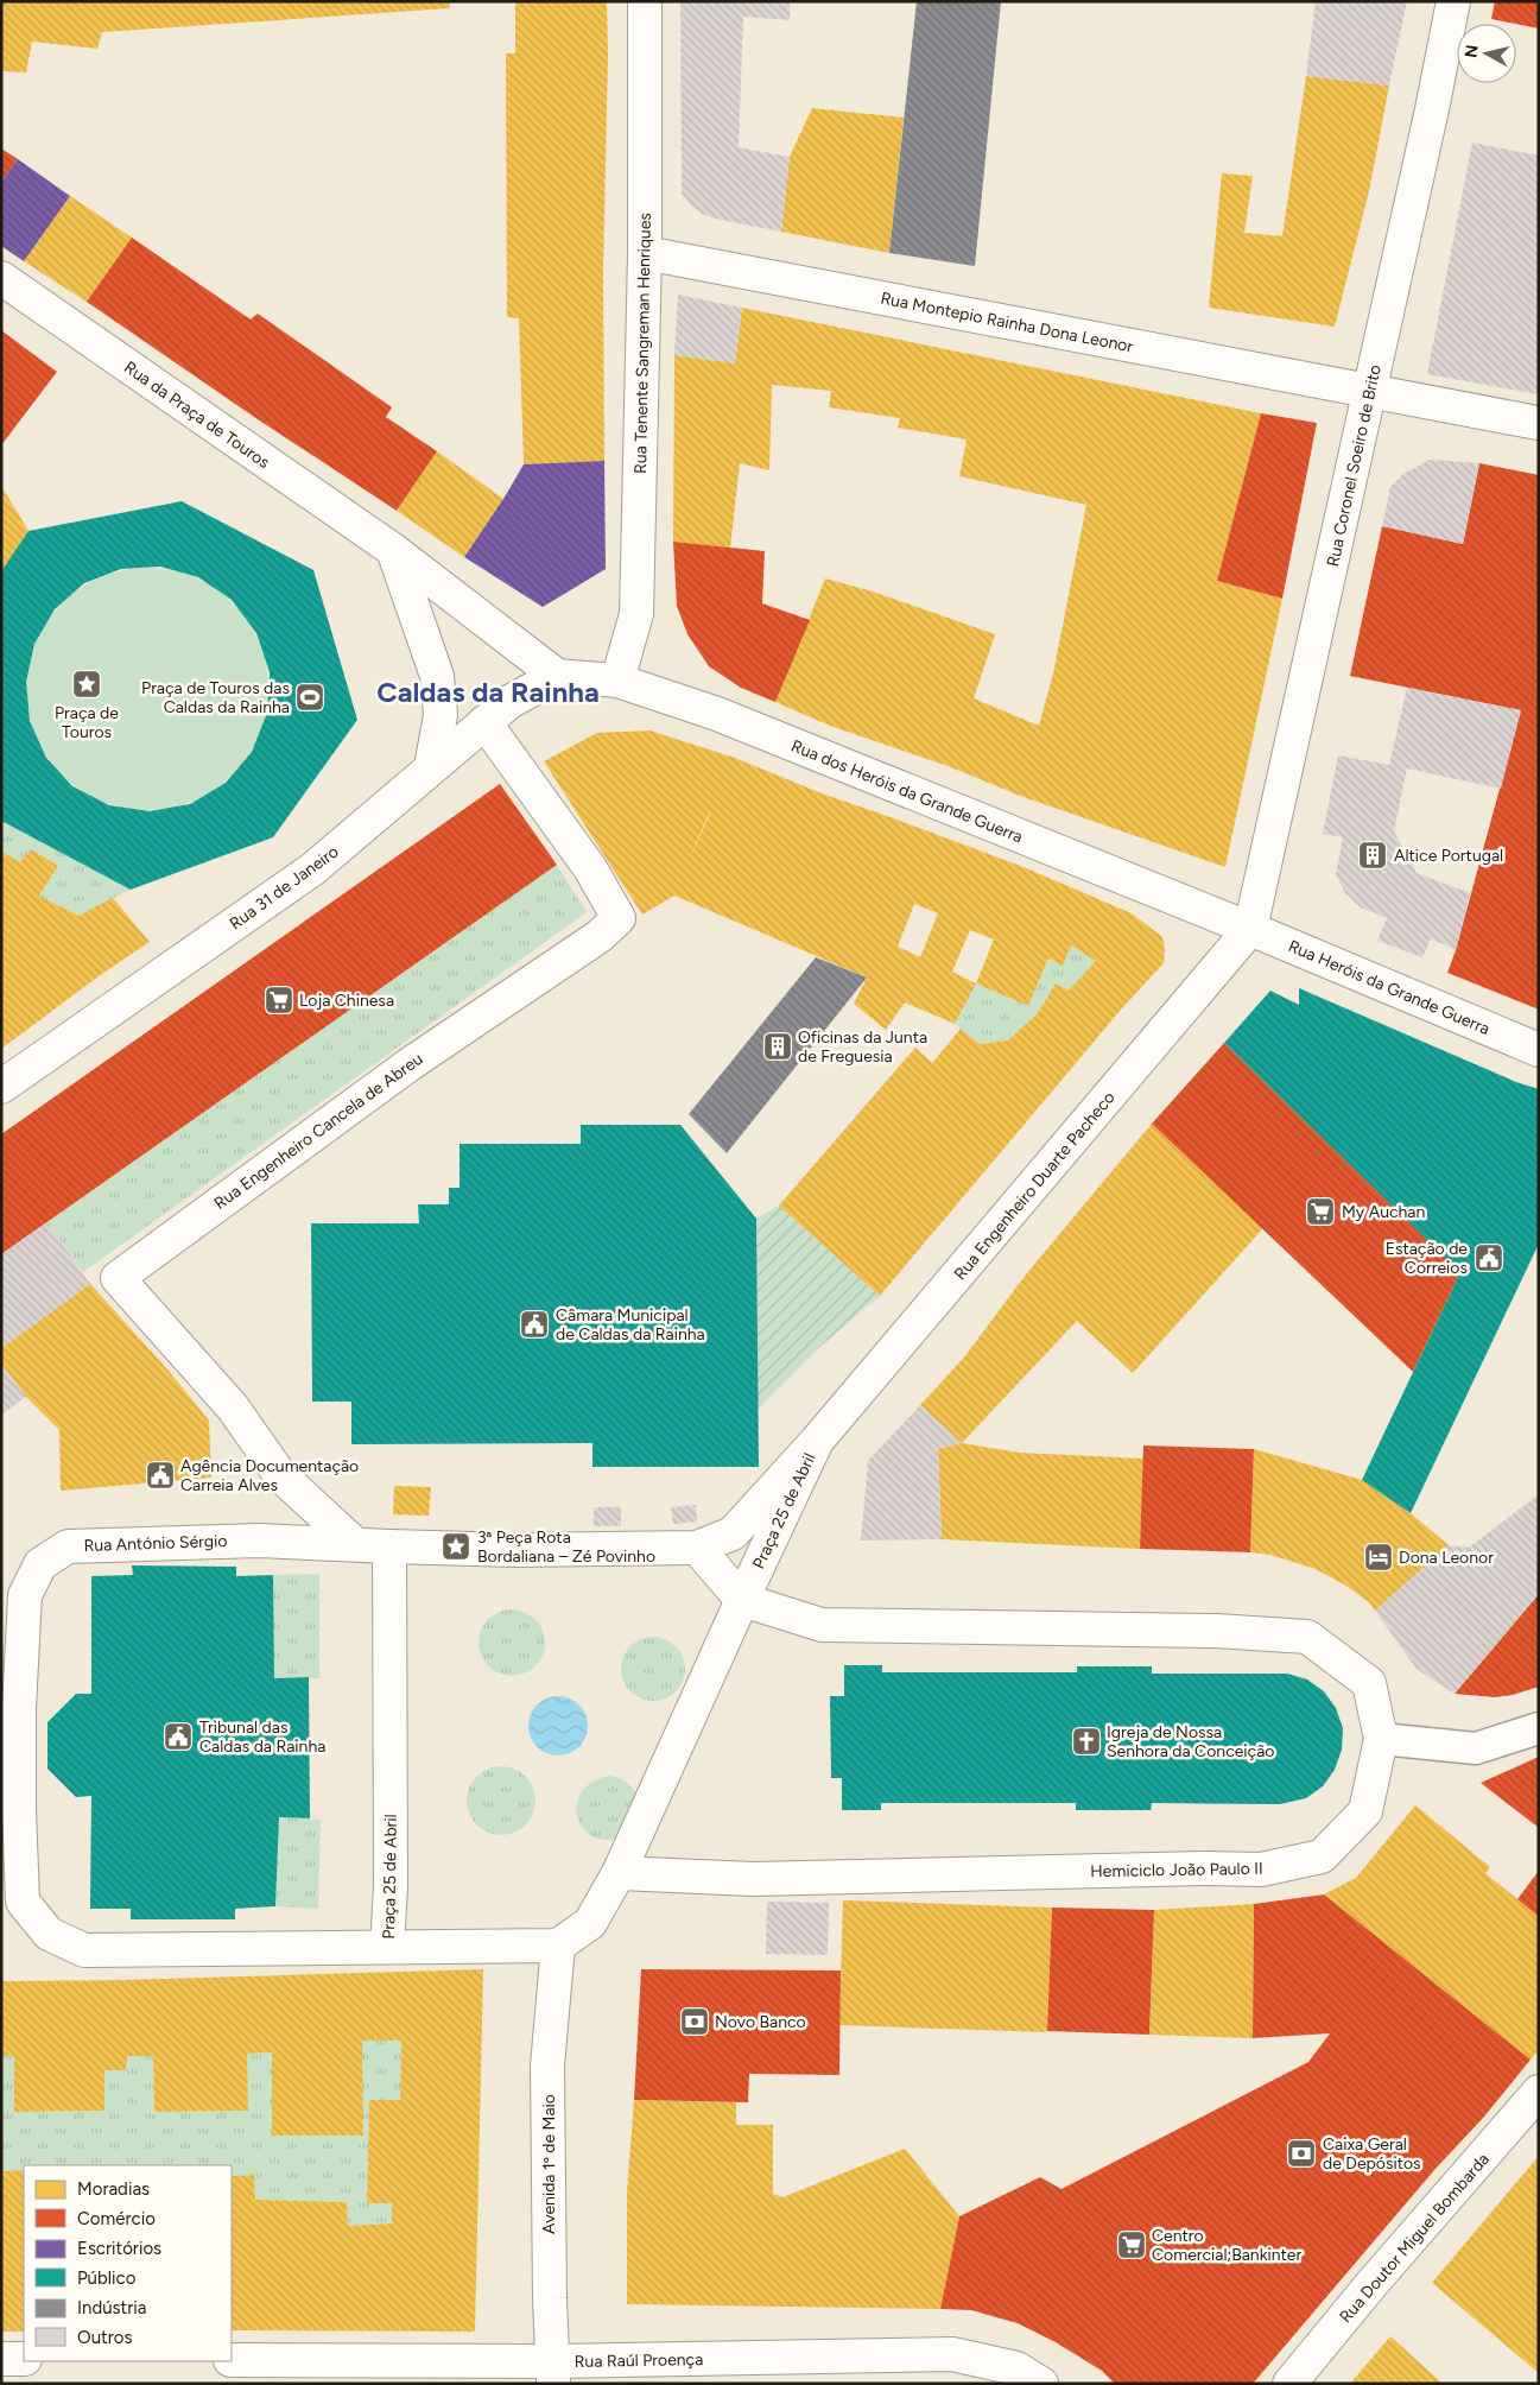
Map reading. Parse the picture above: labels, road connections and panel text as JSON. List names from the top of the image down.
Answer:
{
  "streets": {
    "street": [
      "Rua Montepio Rainha Dona Leonor",
      "Rua Tenente Sangreman Henriques",
      "Rua da Praça de Touros",
      "Rua Coronel Soeiro de Brito",
      "Rua dos Heróis da Grande Guerra",
      "Rua 31 de Janeiro",
      "Rua Heróis da Grande Guerra",
      "Rua Engenheiro Cancela de Abreu",
      "Rua Engenheiro Duarte Pacheco",
      "Praça 25 de Abril",
      "Rua António Sérgio",
      "Hemiciclo João Paulo II",
      "Avenida 1º de Maio",
      "Rua Doutor Miguel Bombarda",
      "Rua Raúl Proença"
    ]
  },
  "crossings": [
    ["Rua Montepio Rainha Dona Leonor", "Rua Tenente Sangreman Henriques"],
    ["Rua Montepio Rainha Dona Leonor", "Rua Coronel Soeiro de Brito"],
    ["Rua Tenente Sangreman Henriques", "Rua dos Heróis da Grande Guerra"],
    ["Rua da Praça de Touros", "Rua dos Heróis da Grande Guerra"],
    ["Rua da Praça de Touros", "Rua 31 de Janeiro"],
    ["Rua Coronel Soeiro de Brito", "Rua dos Heróis da Grande Guerra"],
    ["Rua Coronel Soeiro de Brito", "Rua Heróis da Grande Guerra"],
    ["Rua Coronel Soeiro de Brito", "Rua Engenheiro Duarte Pacheco"],
    ["Rua dos Heróis da Grande Guerra", "Rua 31 de Janeiro"],
    ["Rua dos Heróis da Grande Guerra", "Rua Heróis da Grande Guerra"],
    ["Rua dos Heróis da Grande Guerra", "Rua Engenheiro Duarte Pacheco"],
    ["Rua 31 de Janeiro", "Rua Engenheiro Cancela de Abreu"],
    ["Rua Heróis da Grande Guerra", "Rua Engenheiro Duarte Pacheco"],
    ["Rua Engenheiro Cancela de Abreu", "Rua António Sérgio"],
    ["Rua Engenheiro Duarte Pacheco", "Praça 25 de Abril"],
    ["Praça 25 de Abril", "Rua António Sérgio"],
    ["Praça 25 de Abril", "Hemiciclo João Paulo II"],
    ["Praça 25 de Abril", "Avenida 1º de Maio"],
    ["Avenida 1º de Maio", "Rua Raúl Proença"]
  ],
  "districts": ["Caldas da Rainha"],
  "places": {
    "place": ["Praça de Touros", "3ª Peça Rota Bordaliana – Zé Povinho"],
    "sports": ["Praça de Touros das Caldas da Rainha"],
    "building": ["Altice Portugal", "Oficinas da Junta de Freguesia"],
    "supermarket": ["Loja Chinesa", "My Auchan", "Centro Comercial;Bankinter"],
    "public building": [
      "Estação de Correios",
      "Câmara Municipal de Caldas da Rainha",
      "Agência Documentação Carreia Alves",
      "Tribunal das Caldas da Rainha"
    ],
    "hotel": ["Dona Leonor"],
    "church": ["Igreja de Nossa Senhora da Conceição"],
    "bank": ["Novo Banco", "Caixa Geral de Depósitos"]
  },
  "legend": [
    "Moradias",
    "Comércio",
    "Escritórios",
    "Público",
    "Indústria",
    "Outros"
  ],
  "north": "left"
}
